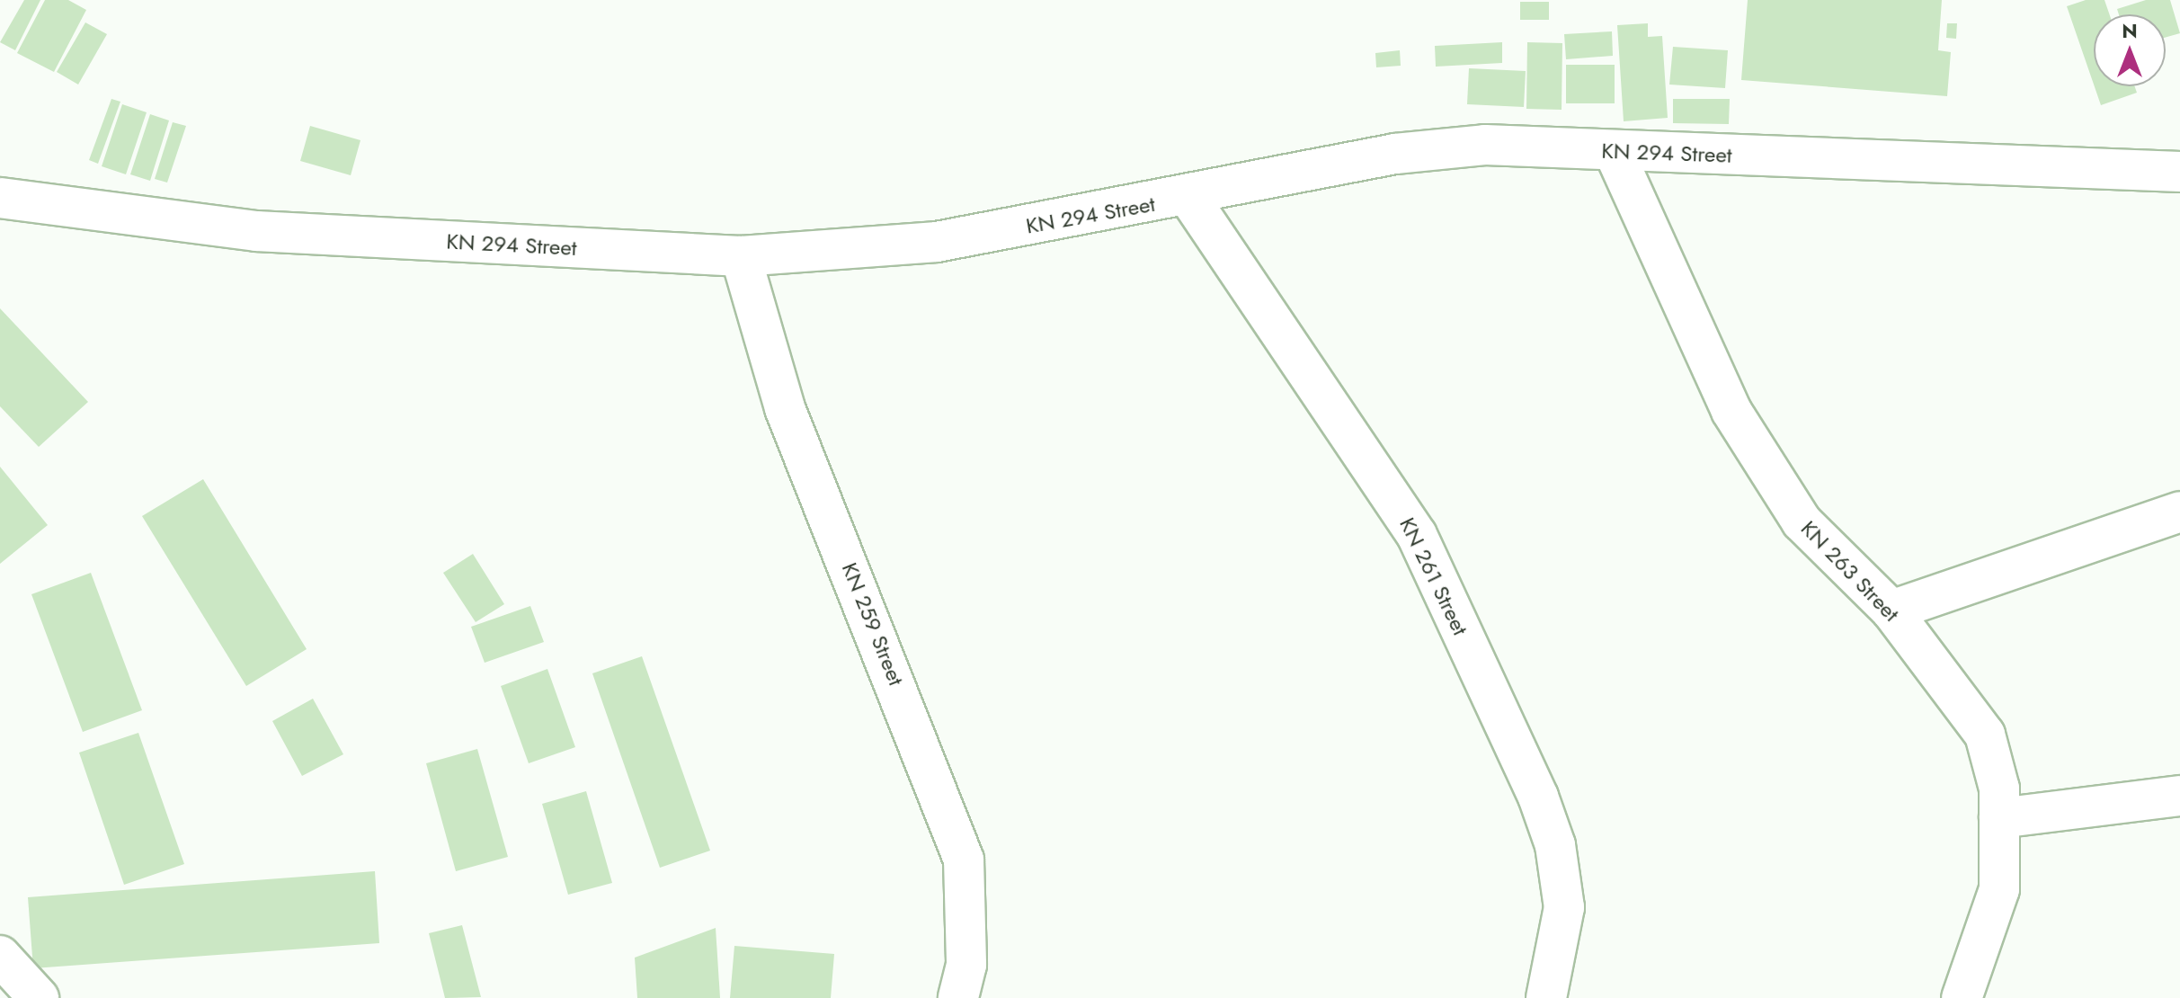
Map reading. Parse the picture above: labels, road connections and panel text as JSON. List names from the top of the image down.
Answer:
{
  "streets": {
    "street": [
      "KN 294 Street",
      "KN 263 Street",
      "KN 261 Street",
      "KN 259 Street"
    ]
  },
  "crossings": [
    ["KN 294 Street", "KN 263 Street"],
    ["KN 294 Street", "KN 261 Street"],
    ["KN 294 Street", "KN 259 Street"]
  ],
  "north": "top"
}
